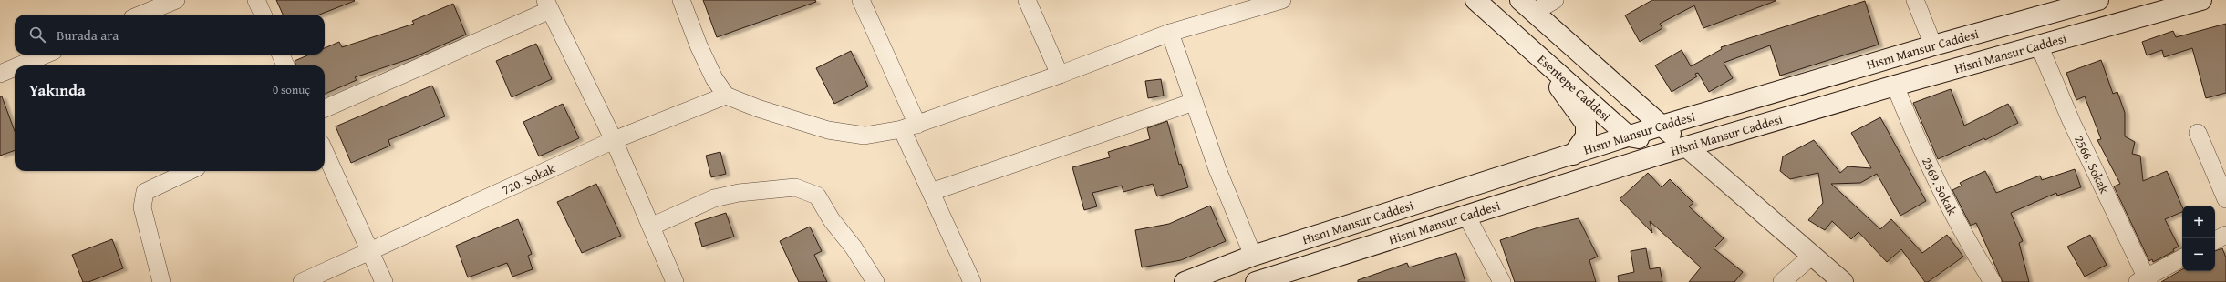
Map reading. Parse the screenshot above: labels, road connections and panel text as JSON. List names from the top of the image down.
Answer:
{
  "streets": {
    "main road": ["Hısnı Mansur Caddesi", "Hisni Mansur Caddesi", "Esentepe Caddesi"],
    "street": ["2566. Sokak", "720. Sokak", "2569. Sokak"]
  },
  "crossings": [
    ["Hısnı Mansur Caddesi", "Esentepe Caddesi"],
    ["Hisni Mansur Caddesi", "2566. Sokak"],
    ["Hisni Mansur Caddesi", "2569. Sokak"]
  ],
  "page": {
    "search": "Burada ara",
    "heading": ["Yakında", "0 sonuç"],
    "map_buttons": ["+", "−"]
  }
}
